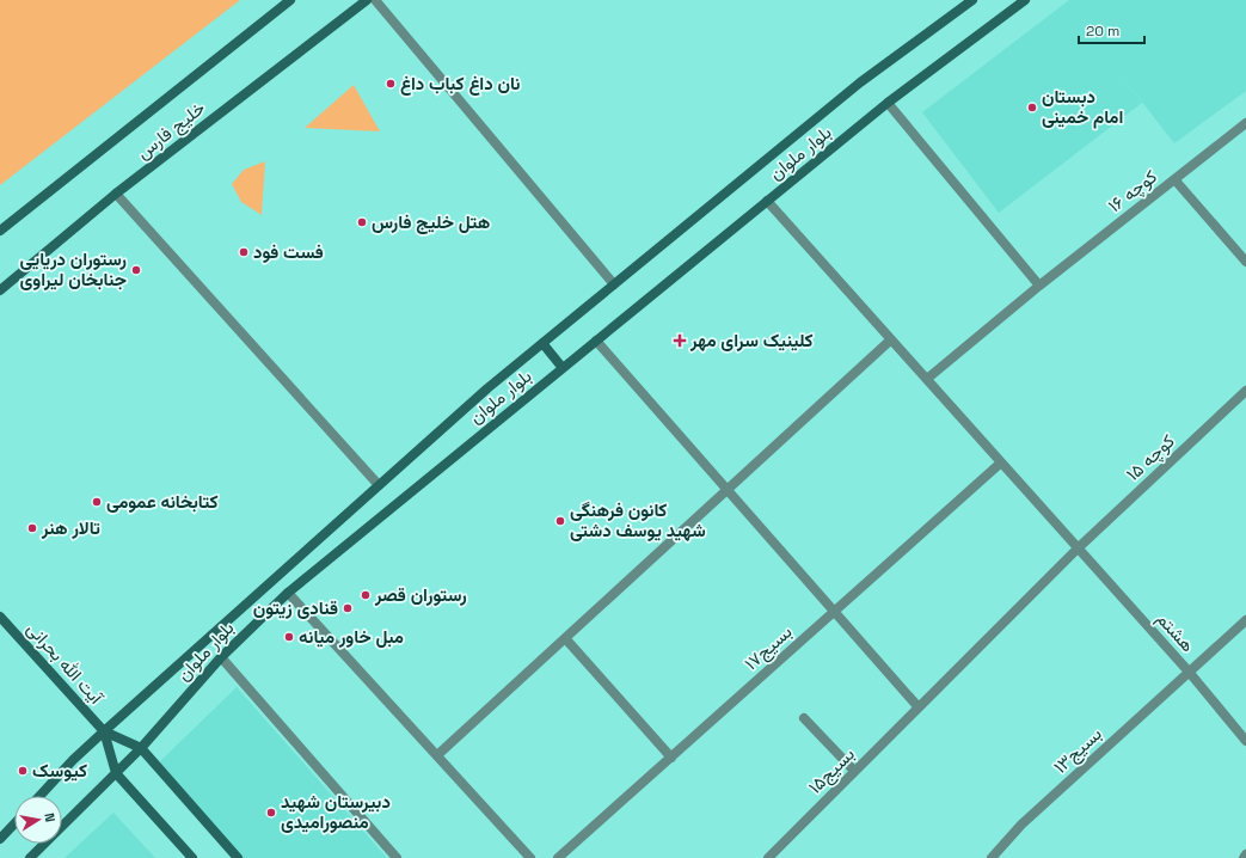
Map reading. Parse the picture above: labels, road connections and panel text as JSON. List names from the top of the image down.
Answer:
{
  "streets": {
    "main road": ["خلیج فارس", "بلوار ملوان", "آیت الله بحرانی"],
    "street": [
      "کوچه ۱۶",
      "کوچه ۱۵",
      "هشتم",
      "بسیج۱۷",
      "بسیج۱۳",
      "بسیج۱۵"
    ]
  },
  "crossings": [
    ["بلوار ملوان", "هشتم"],
    ["بلوار ملوان", "آیت الله بحرانی"],
    ["کوچه ۱۶", "هشتم"],
    ["کوچه ۱۵", "هشتم"],
    ["کوچه ۱۵", "بسیج۱۵"],
    ["هشتم", "بسیج۱۷"],
    ["هشتم", "بسیج۱۳"]
  ],
  "places": {
    "other": [
      "نان داغ کباب داغ",
      "دبستان امام خمینی",
      "هتل خلیج فارس",
      "فست فود",
      "رستوران دریایی جنابخان لیراوی",
      "کتابخانه عمومی",
      "کانون فرهنگی شهید یوسف دشتی",
      "تالار هنر",
      "رستوران قصر",
      "قنادى زیتون",
      "مبل خاور میانه",
      "کیوسک",
      "دبیرستان شهید منصورامیدی"
    ],
    "health": ["کلینیک سرای مهر"]
  },
  "scale_bar": "20 m",
  "north": "right"
}
